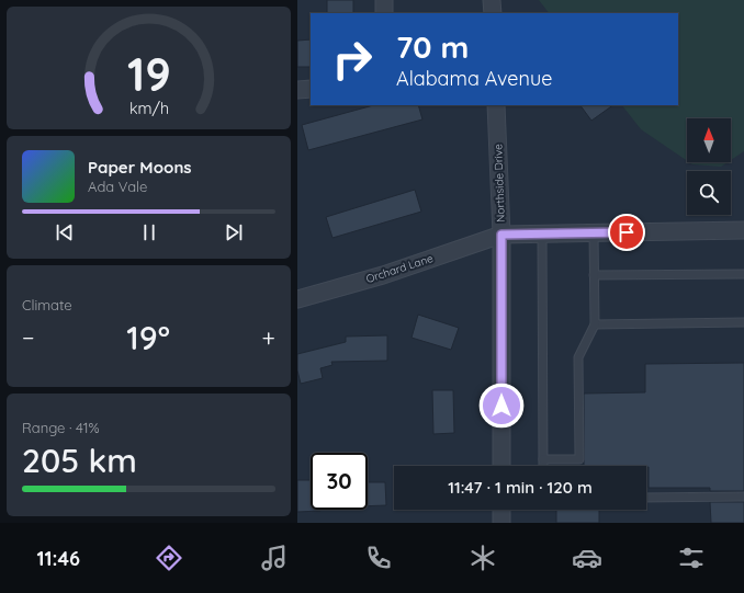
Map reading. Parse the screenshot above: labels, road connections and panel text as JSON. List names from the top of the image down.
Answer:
{
  "streets": {
    "street": ["Northside Drive", "Orchard Lane"]
  },
  "crossings": [
    ["Northside Drive", "Orchard Lane"]
  ],
  "north": "top",
  "page": {
    "turn": ["70 m", "Alabama Avenue"],
    "song": ["Paper Moons", "Ada Vale"],
    "tile": [
      "Climate",
      ["Range · 41%", "205 km"]
    ],
    "heat": ["−", "19°", "+"],
    "limit": "30",
    "trip": "11:47 · 1 min · 120 m",
    "tabs": "11:46",
    "gauge": ["19", "km/h"]
  }
}
